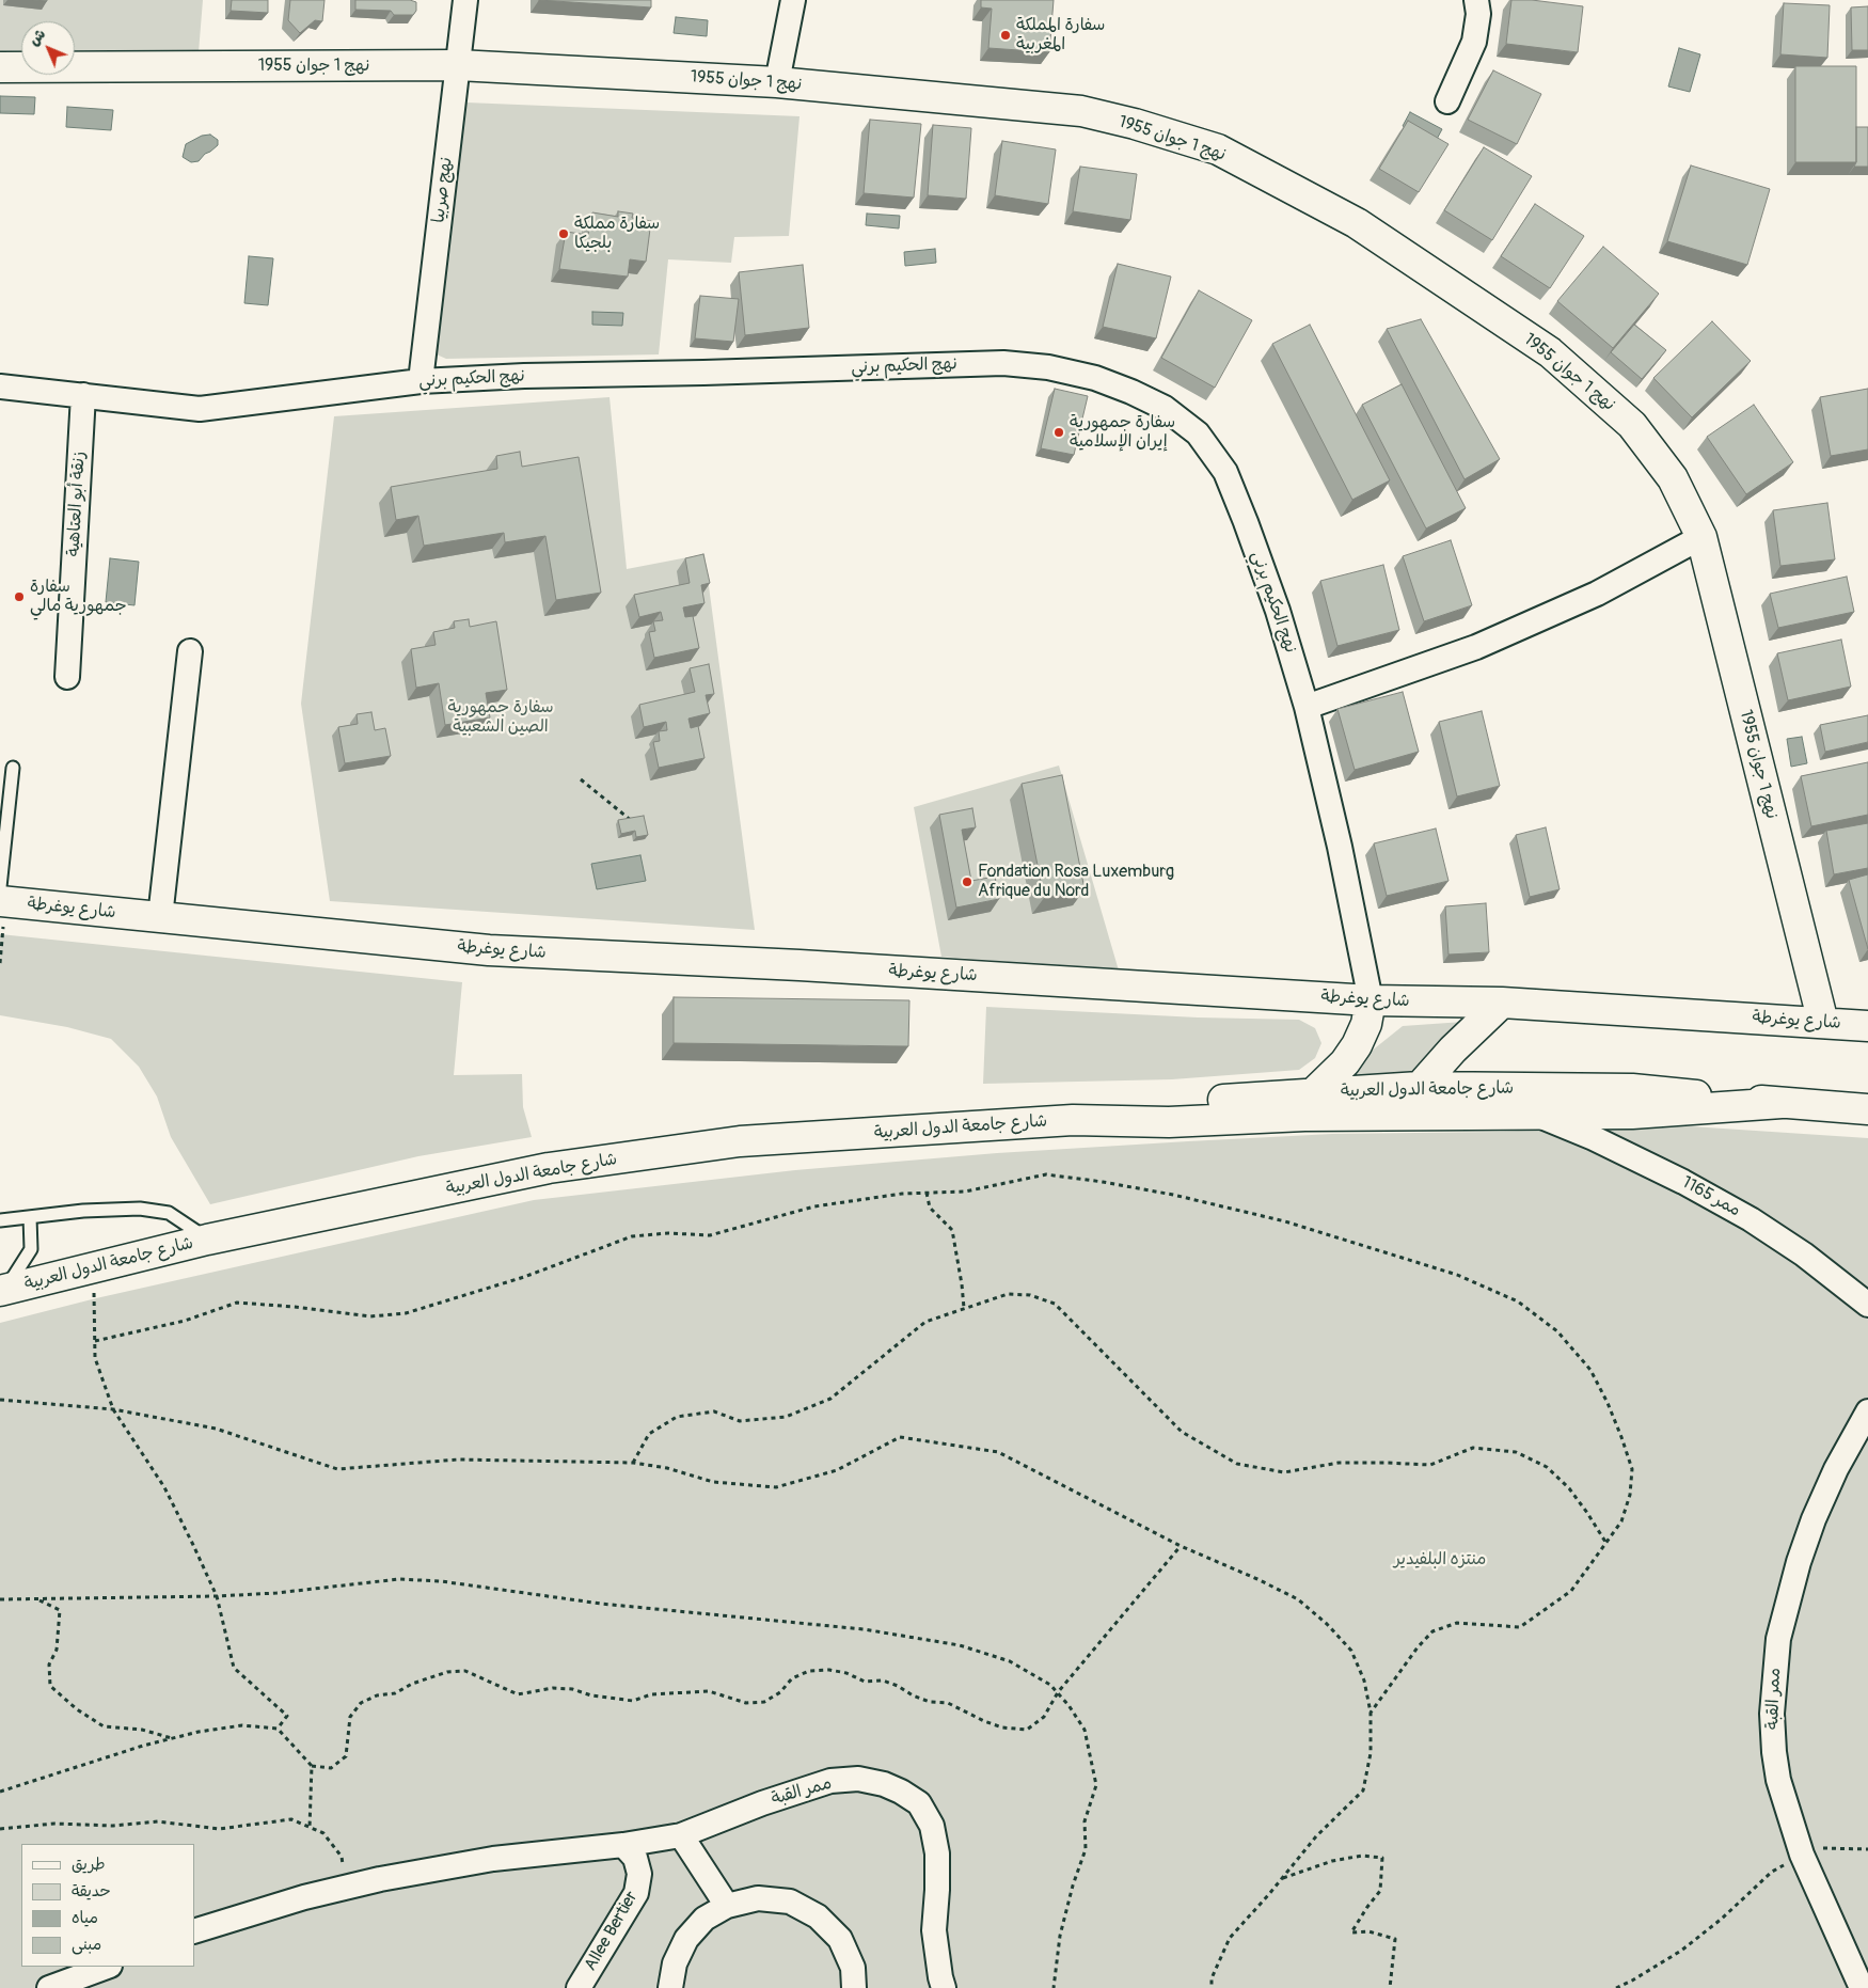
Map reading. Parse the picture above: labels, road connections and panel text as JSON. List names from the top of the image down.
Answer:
{
  "streets": {
    "street": [
      "نهج 1 جوان 1955",
      "نهج صربيا",
      "نهج الحكيم برني",
      "زنقة أبو العتاهية",
      "شارع يوغرطة",
      "شارع جامعة الدول العربية",
      "ممر 1165",
      "ممر القبة",
      "Allee Bertier"
    ]
  },
  "crossings": [
    ["نهج 1 جوان 1955", "نهج صربيا"],
    ["نهج 1 جوان 1955", "شارع يوغرطة"],
    ["نهج صربيا", "نهج الحكيم برني"],
    ["نهج الحكيم برني", "زنقة أبو العتاهية"],
    ["نهج الحكيم برني", "شارع يوغرطة"],
    ["شارع جامعة الدول العربية", "ممر 1165"],
    ["ممر القبة", "Allee Bertier"]
  ],
  "parks": ["سفارة جمهورية الصين الشعبية", "منتزه البلفيدير"],
  "places": [
    "سفارة المملكة المغربية",
    "سفارة مملكة بلجيكا",
    "سفارة جمهورية إيران الإسلامية",
    "سفارة جمهورية مالي",
    "Fondation Rosa Luxemburg Afrique du Nord"
  ],
  "legend": [
    "طريق",
    "حديقة",
    "مياه",
    "مبنى"
  ],
  "north": "top left"
}
